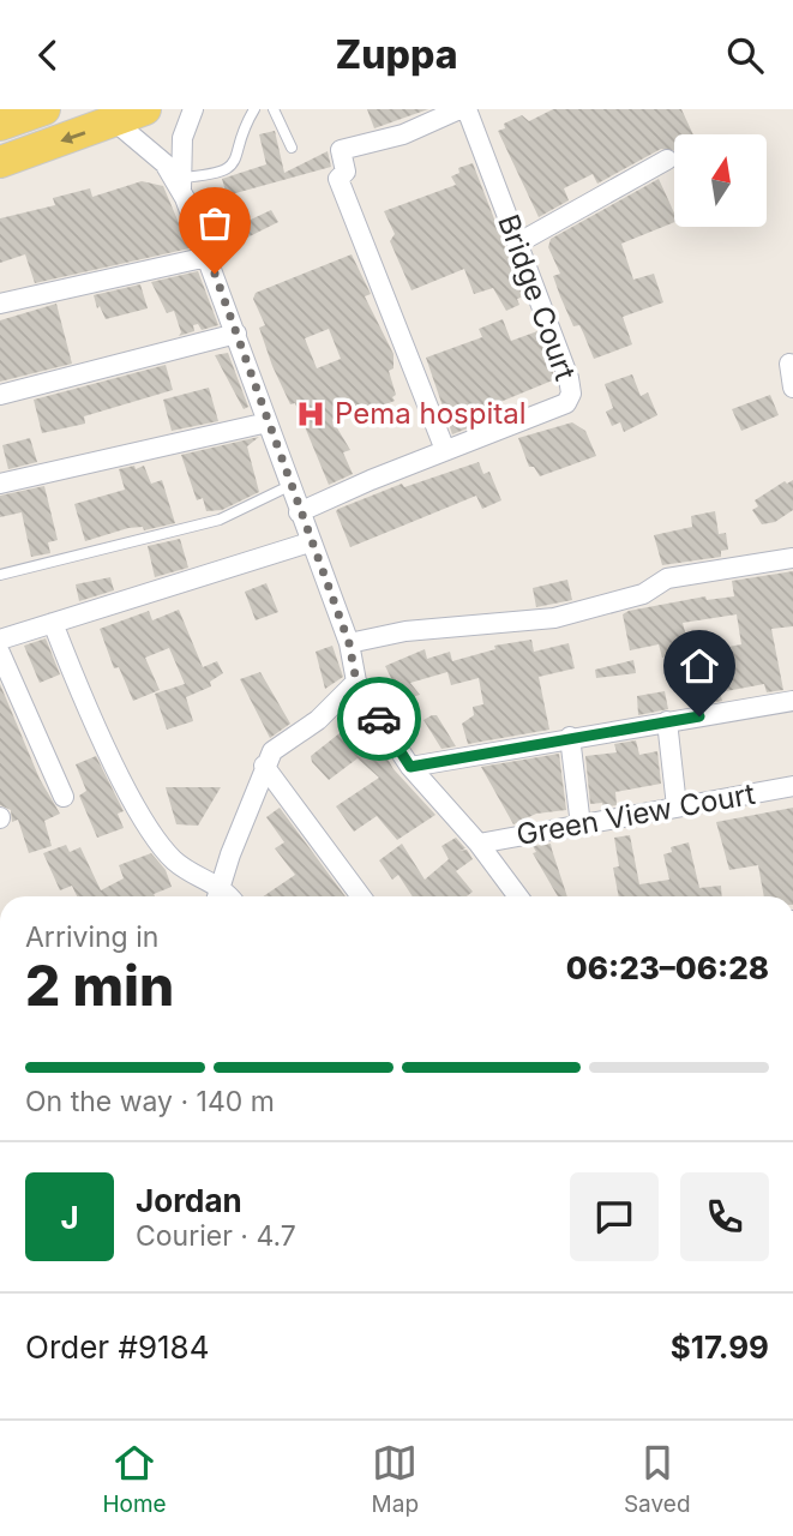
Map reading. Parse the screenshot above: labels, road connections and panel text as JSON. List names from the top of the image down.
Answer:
{
  "streets": {
    "street": ["Bridge Court", "Green View Court"]
  },
  "places": {
    "hospital": ["Pema hospital"]
  },
  "north": "top",
  "page": {
    "header": "Zuppa",
    "heading": ["2 min", "Arriving in", "06:23–06:28"],
    "panel": [
      "Jordan",
      "Courier · 4.7",
      "Order #9184",
      "$17.99"
    ],
    "bar": "On the way · 140 m",
    "round": "J",
    "tabs": ["Home", "Map", "Saved"]
  }
}
